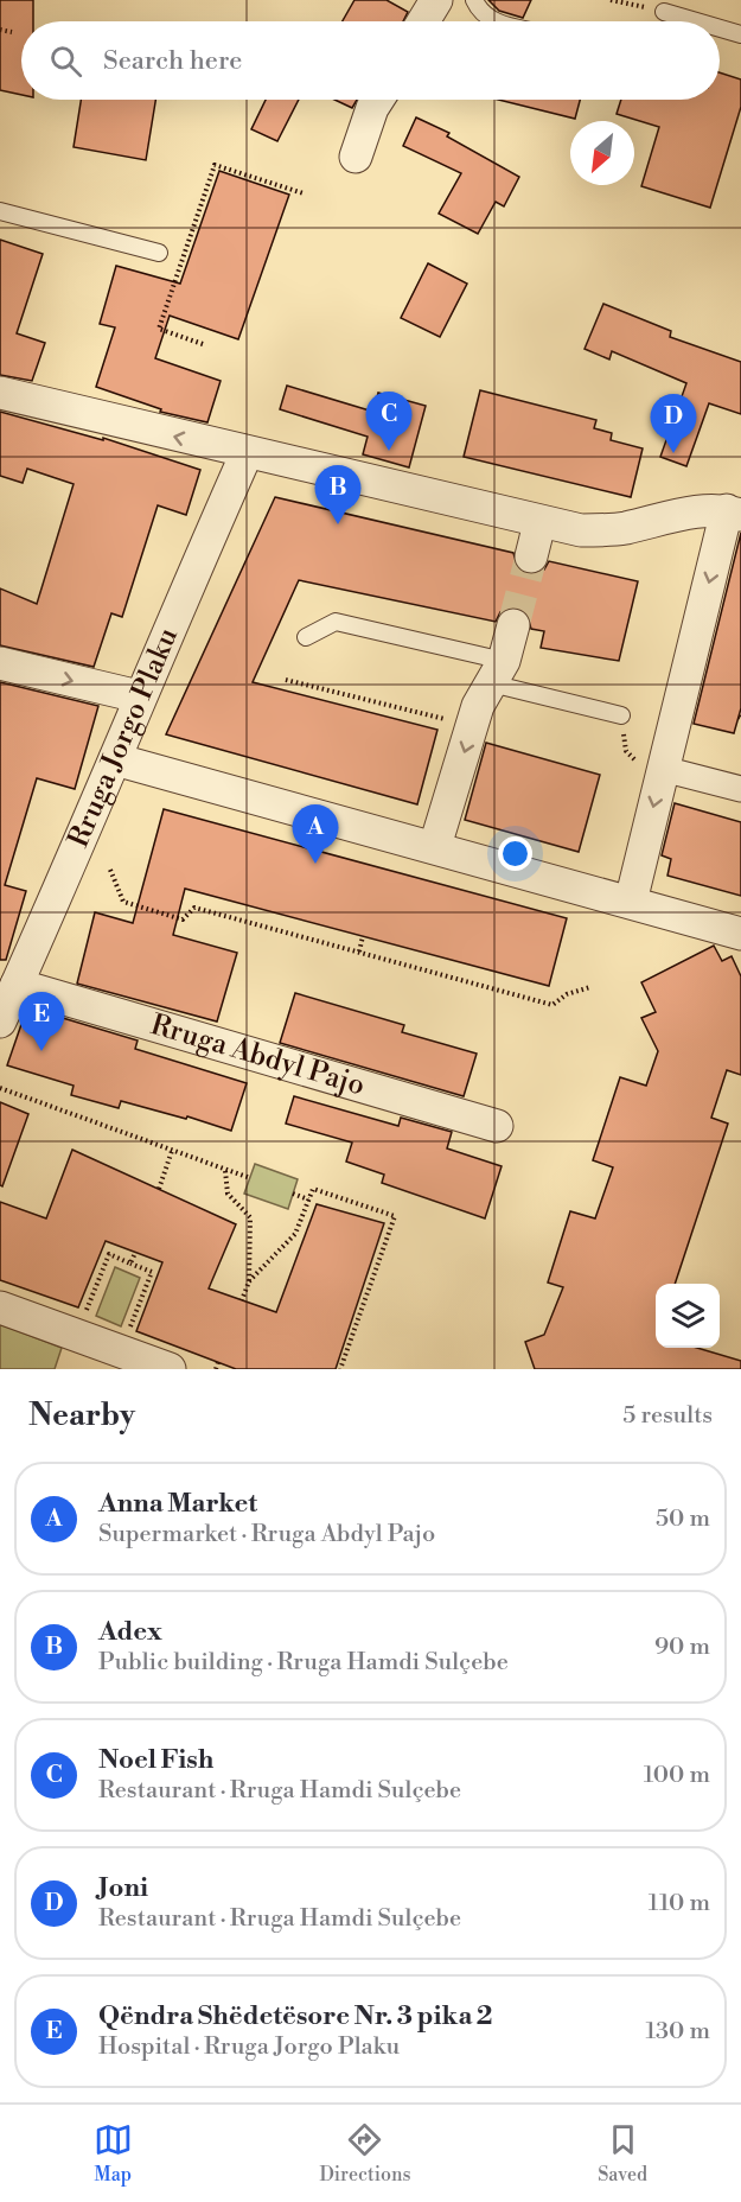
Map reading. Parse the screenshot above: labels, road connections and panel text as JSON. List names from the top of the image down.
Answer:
{
  "streets": {
    "street": ["Rruga Jorgo Plaku", "Rruga Abdyl Pajo"]
  },
  "crossings": [
    ["Rruga Jorgo Plaku", "Rruga Abdyl Pajo"]
  ],
  "north": "bottom left",
  "page": {
    "search": "Search here",
    "pins": [
      "C",
      "D",
      "B",
      "A",
      "E"
    ],
    "heading": ["Nearby", "5 results"],
    "list": [
      {
        "mark": "A",
        "name": "Anna Market",
        "note": "Supermarket · Rruga Abdyl Pajo",
        "value": "50 m"
      },
      {
        "mark": "B",
        "name": "Adex",
        "note": "Public building · Rruga Hamdi Sulçebe",
        "value": "90 m"
      },
      {
        "mark": "C",
        "name": "Noel Fish",
        "note": "Restaurant · Rruga Hamdi Sulçebe",
        "value": "100 m"
      },
      {
        "mark": "D",
        "name": "Joni",
        "note": "Restaurant · Rruga Hamdi Sulçebe",
        "value": "110 m"
      },
      {
        "mark": "E",
        "name": "Qëndra Shëdetësore Nr. 3 pika 2",
        "note": "Hospital · Rruga Jorgo Plaku",
        "value": "130 m"
      }
    ],
    "nav": ["Map", "Directions", "Saved"]
  }
}
